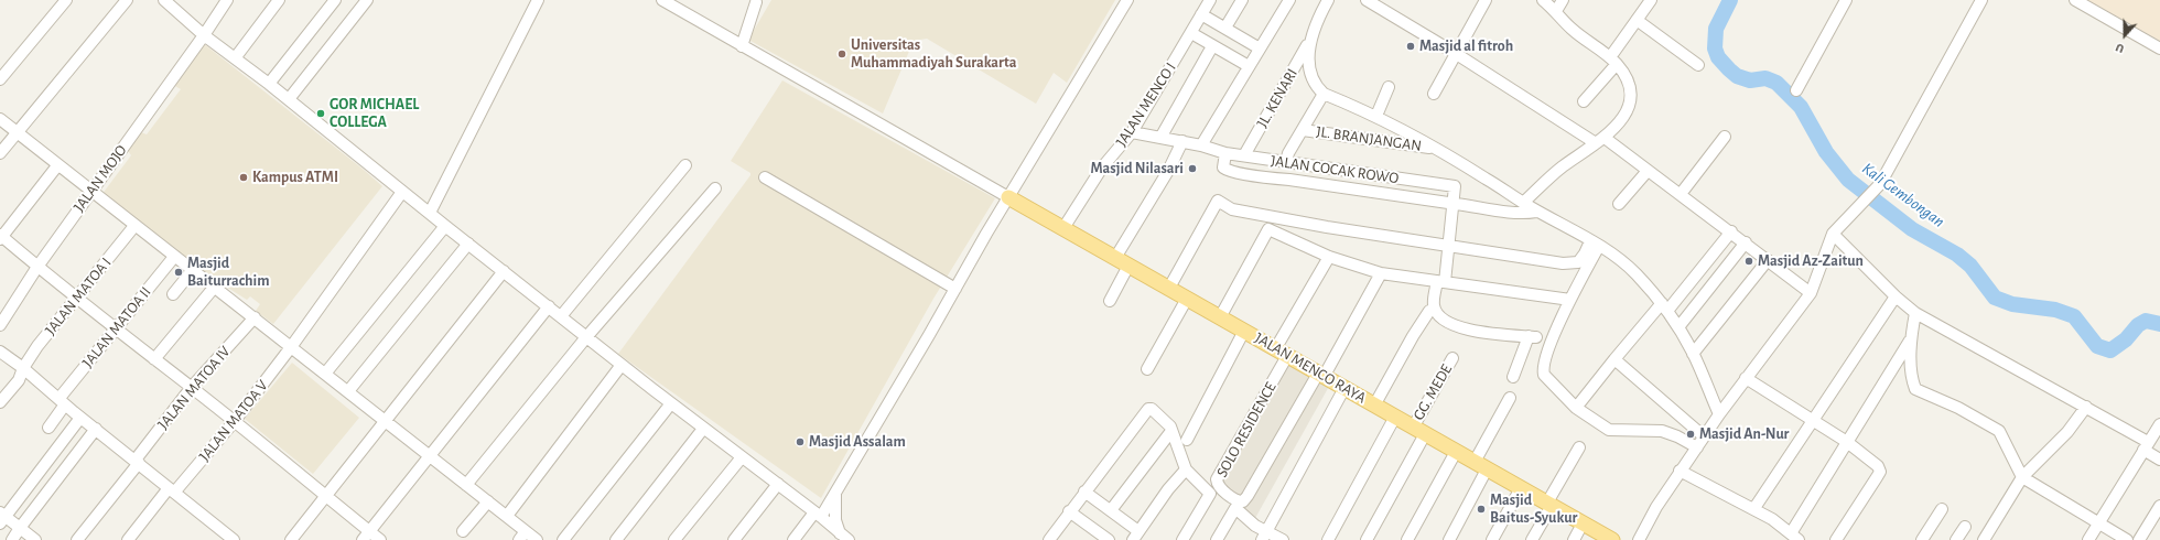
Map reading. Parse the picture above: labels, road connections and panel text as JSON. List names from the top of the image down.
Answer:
{
  "streets": {
    "main road": ["JALAN MENCO RAYA"],
    "street": [
      "JL. KENARI",
      "JALAN MENCO I",
      "JL. BRANJANGAN",
      "JALAN COCAK ROWO",
      "JALAN MOJO",
      "JALAN MATOA I",
      "JALAN MATOA II",
      "JALAN MATOA IV",
      "GG. MEDE",
      "JALAN MATOA V",
      "SOLO RESIDENCE"
    ]
  },
  "crossings": [
    ["JL. KENARI", "JALAN COCAK ROWO"],
    ["JALAN MENCO I", "JALAN MENCO RAYA"],
    ["JALAN MENCO RAYA", "GG. MEDE"],
    ["JALAN MENCO RAYA", "SOLO RESIDENCE"]
  ],
  "water": ["Kali Gembongan"],
  "places": [
    "Masjid al fitroh",
    "Universitas Muhammadiyah Surakarta",
    "GOR MICHAEL COLLEGA",
    "Masjid Nilasari",
    "Kampus ATMI",
    "Masjid Az-Zaitun",
    "Masjid Baiturrachim",
    "Masjid An-Nur",
    "Masjid Assalam",
    "Masjid Baitus-Syukur"
  ],
  "north": "bottom"
}
